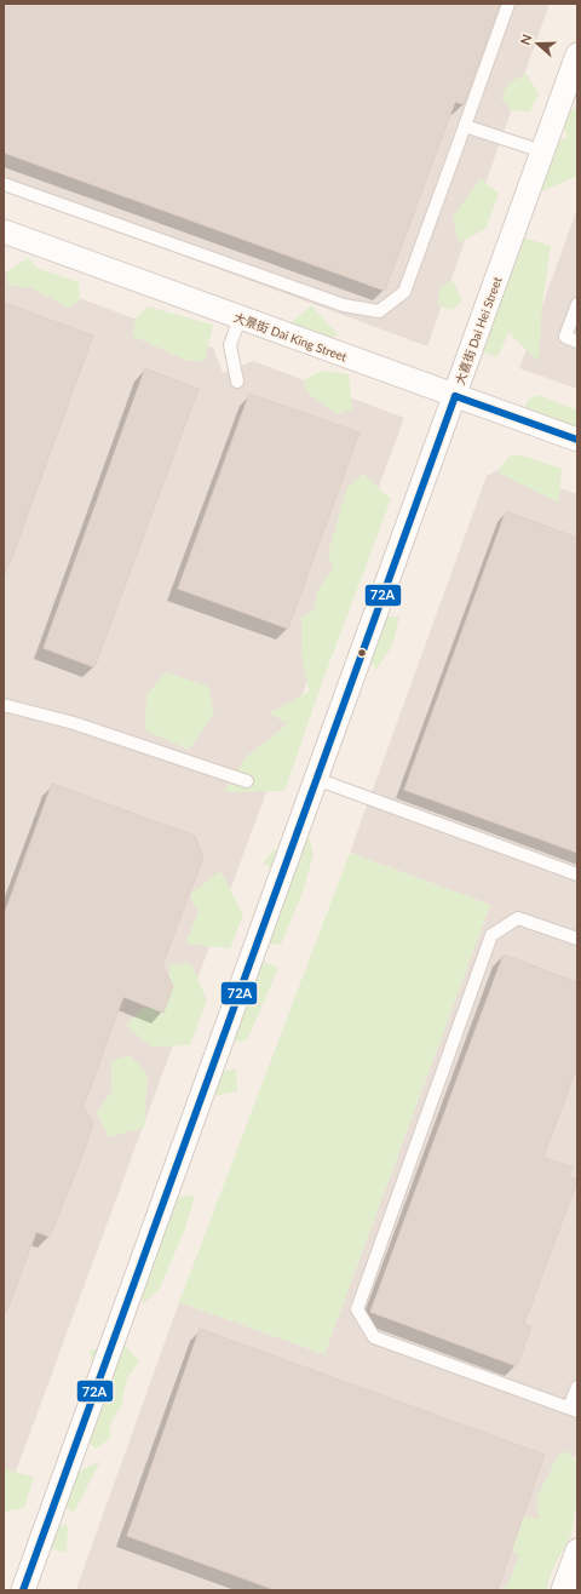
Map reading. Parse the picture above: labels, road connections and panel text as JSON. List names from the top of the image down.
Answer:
{
  "streets": {
    "street": ["大喜街 Dai Hei Street", "大景街 Dai King Street"]
  },
  "crossings": [
    ["大喜街 Dai Hei Street", "大景街 Dai King Street"]
  ],
  "lines": ["transit line 72A"],
  "north": "left"
}
